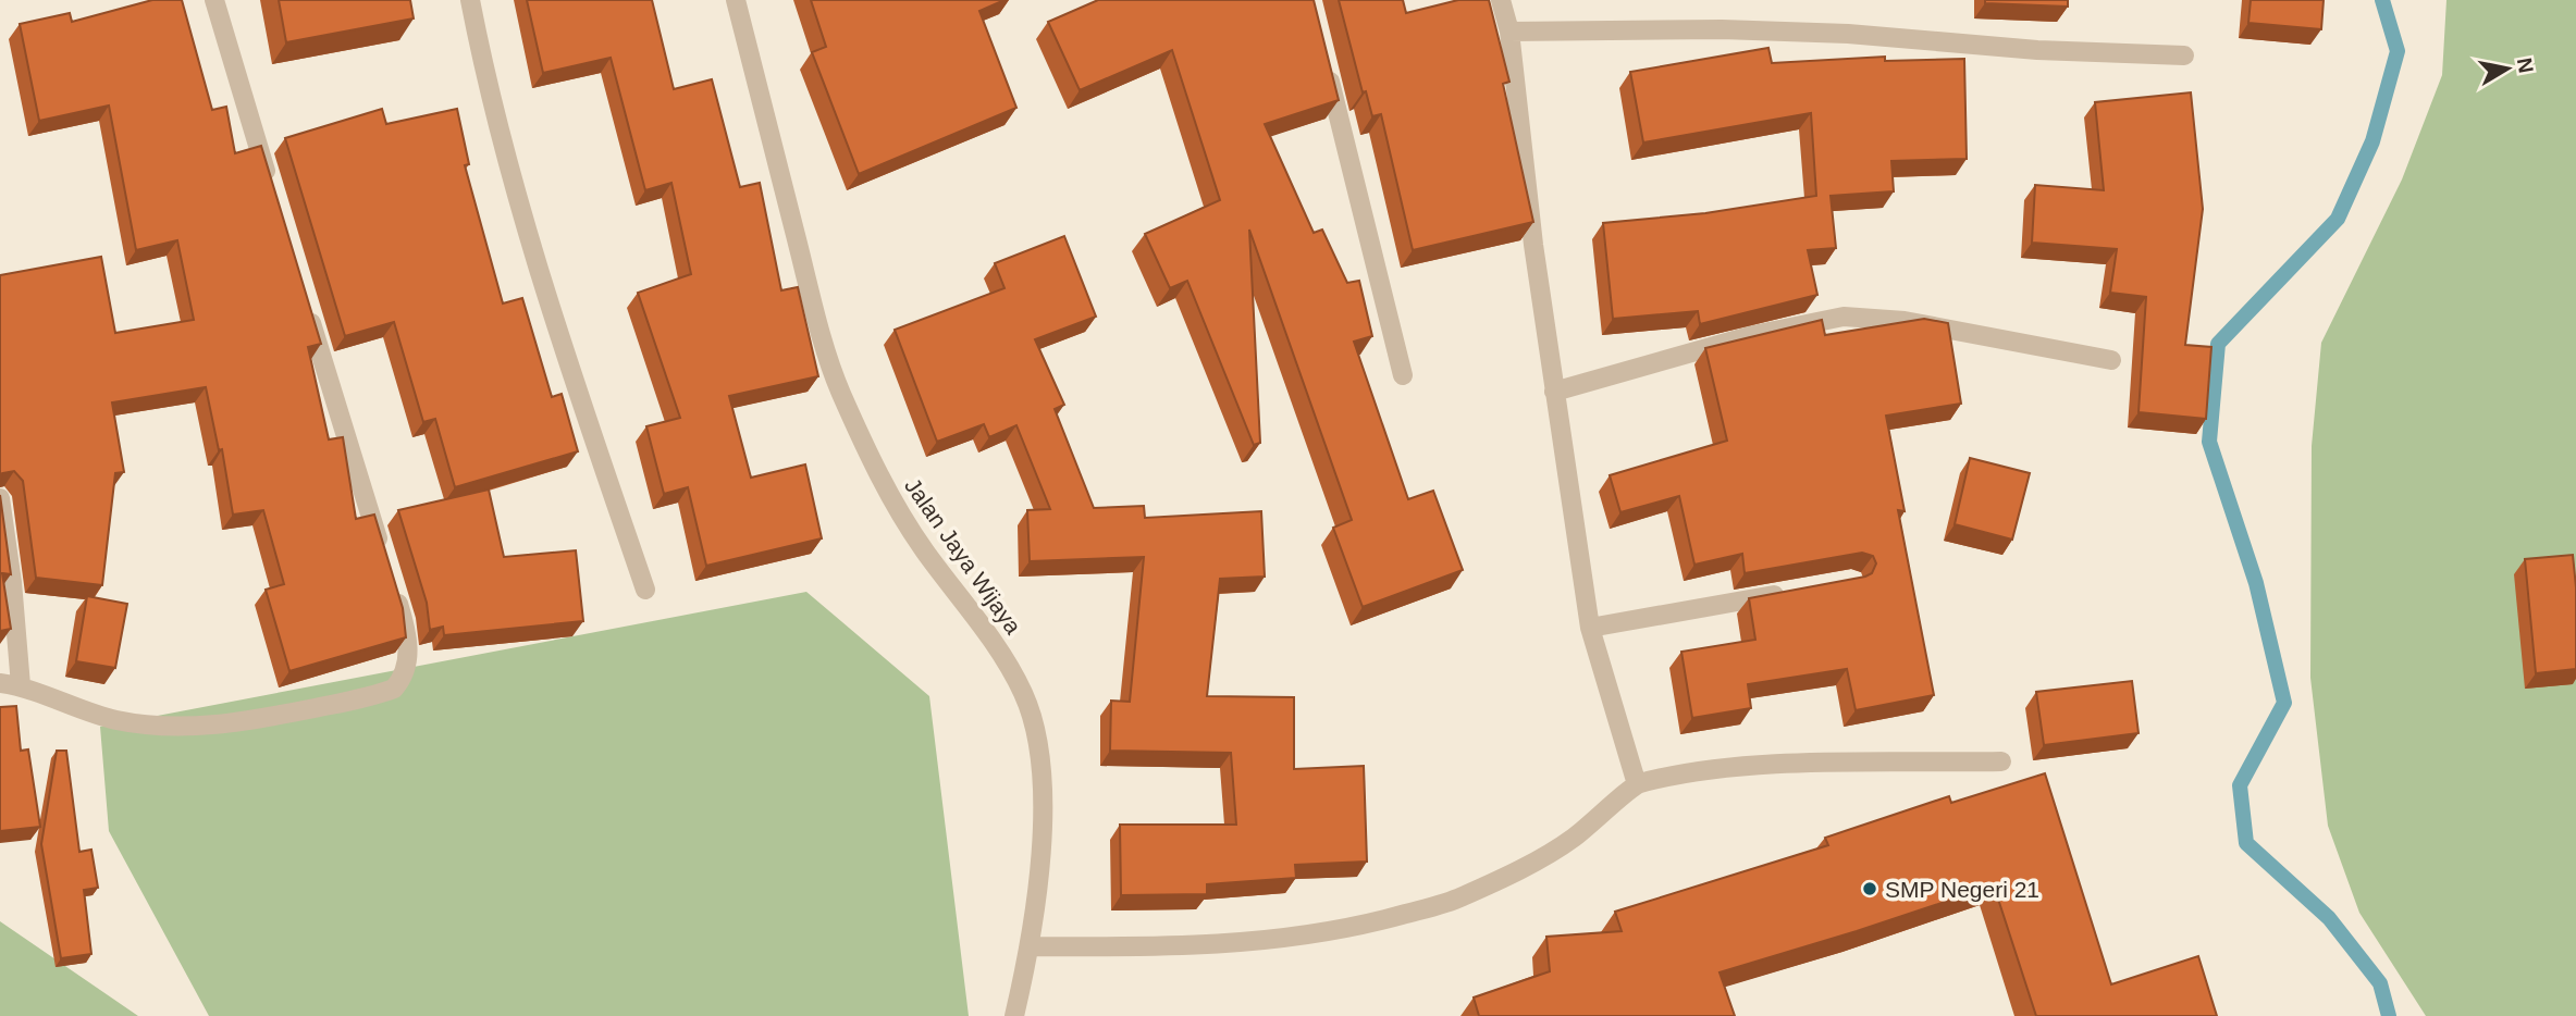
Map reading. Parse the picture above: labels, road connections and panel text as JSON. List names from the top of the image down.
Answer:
{
  "streets": {
    "street": ["Jalan Jaya Wijaya"]
  },
  "places": ["SMP Negeri 21"],
  "north": "right"
}
